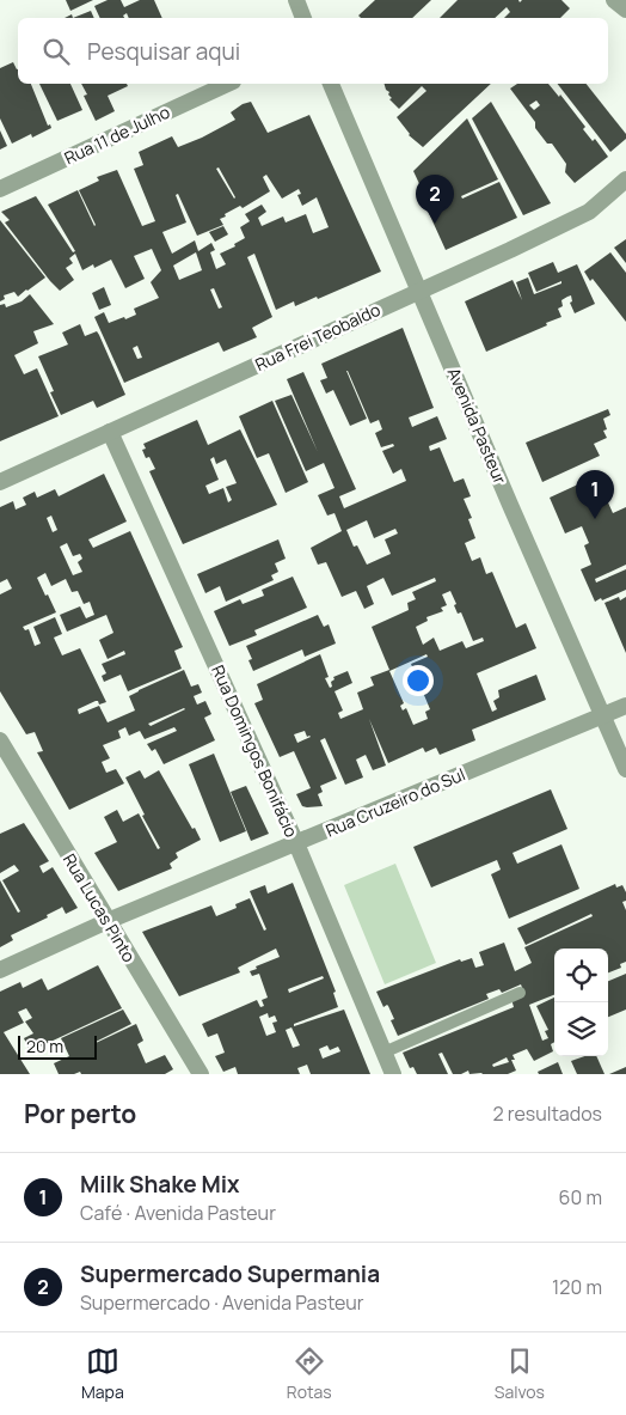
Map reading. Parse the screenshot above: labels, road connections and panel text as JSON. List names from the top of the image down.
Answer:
{
  "streets": {
    "street": [
      "Rua 11 de Julho",
      "Rua Frei Teobaldo",
      "Avenida Pasteur",
      "Rua Domingos Bonifácio",
      "Rua Cruzeiro do Sul",
      "Rua Lucas Pinto"
    ]
  },
  "crossings": [
    ["Rua Frei Teobaldo", "Avenida Pasteur"],
    ["Rua Frei Teobaldo", "Rua Domingos Bonifácio"],
    ["Avenida Pasteur", "Rua Cruzeiro do Sul"],
    ["Rua Domingos Bonifácio", "Rua Cruzeiro do Sul"],
    ["Rua Cruzeiro do Sul", "Rua Lucas Pinto"]
  ],
  "scale_bar": "20 m",
  "page": {
    "search": "Pesquisar aqui",
    "pins": ["2", "1"],
    "scale": "20 m",
    "heading": ["Por perto", "2 resultados"],
    "list": [
      {
        "mark": "1",
        "name": "Milk Shake Mix",
        "note": "Café · Avenida Pasteur",
        "value": "60 m"
      },
      {
        "mark": "2",
        "name": "Supermercado Supermania",
        "note": "Supermercado · Avenida Pasteur",
        "value": "120 m"
      }
    ],
    "nav": ["Mapa", "Rotas", "Salvos"]
  }
}
